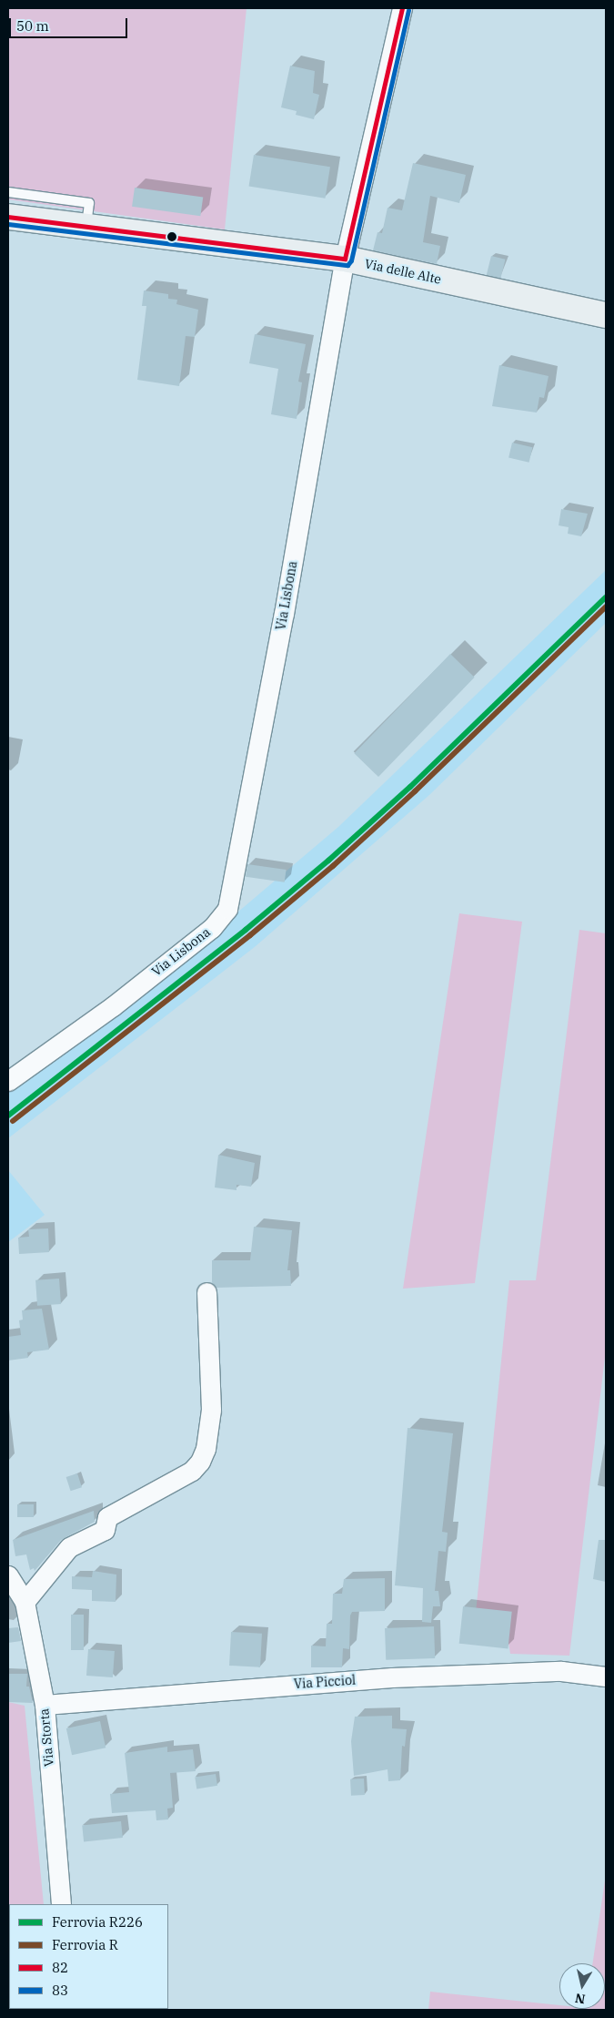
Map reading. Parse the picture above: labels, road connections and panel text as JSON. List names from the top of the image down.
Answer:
{
  "streets": {
    "street": [
      "Via delle Alte",
      "Via Lisbona",
      "Via Picciol",
      "Via Storta"
    ]
  },
  "crossings": [
    ["Via delle Alte", "Via Lisbona"],
    ["Via Picciol", "Via Storta"]
  ],
  "lines": [
    "transit line 82",
    "transit line 83",
    "rail line R226",
    "rail line R"
  ],
  "legend": [
    "Ferrovia R226",
    "Ferrovia R",
    "82",
    "83"
  ],
  "scale_bar": "50 m",
  "north": "bottom"
}
